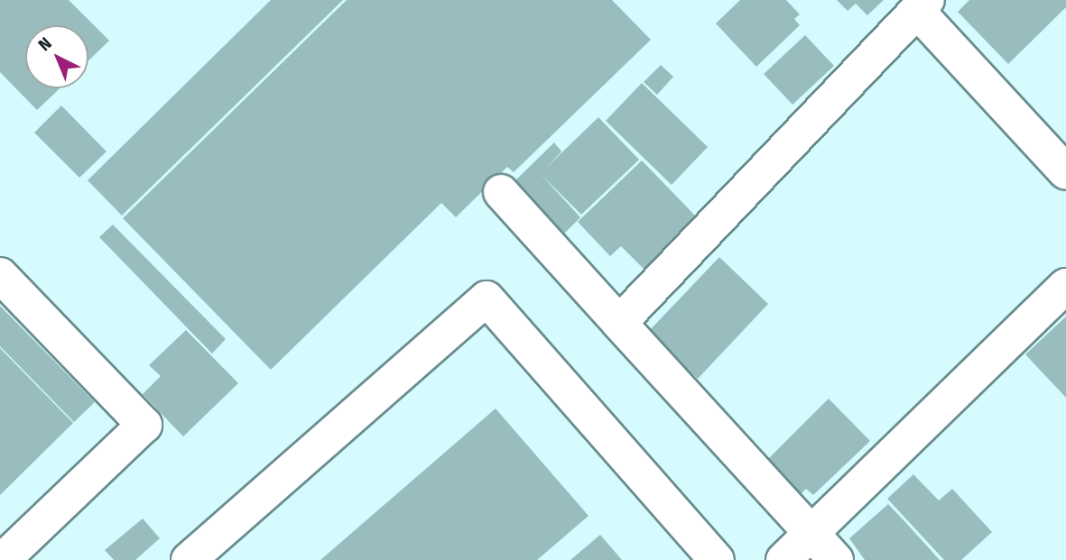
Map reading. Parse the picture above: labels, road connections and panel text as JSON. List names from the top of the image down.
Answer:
{
  "north": "top left"
}
